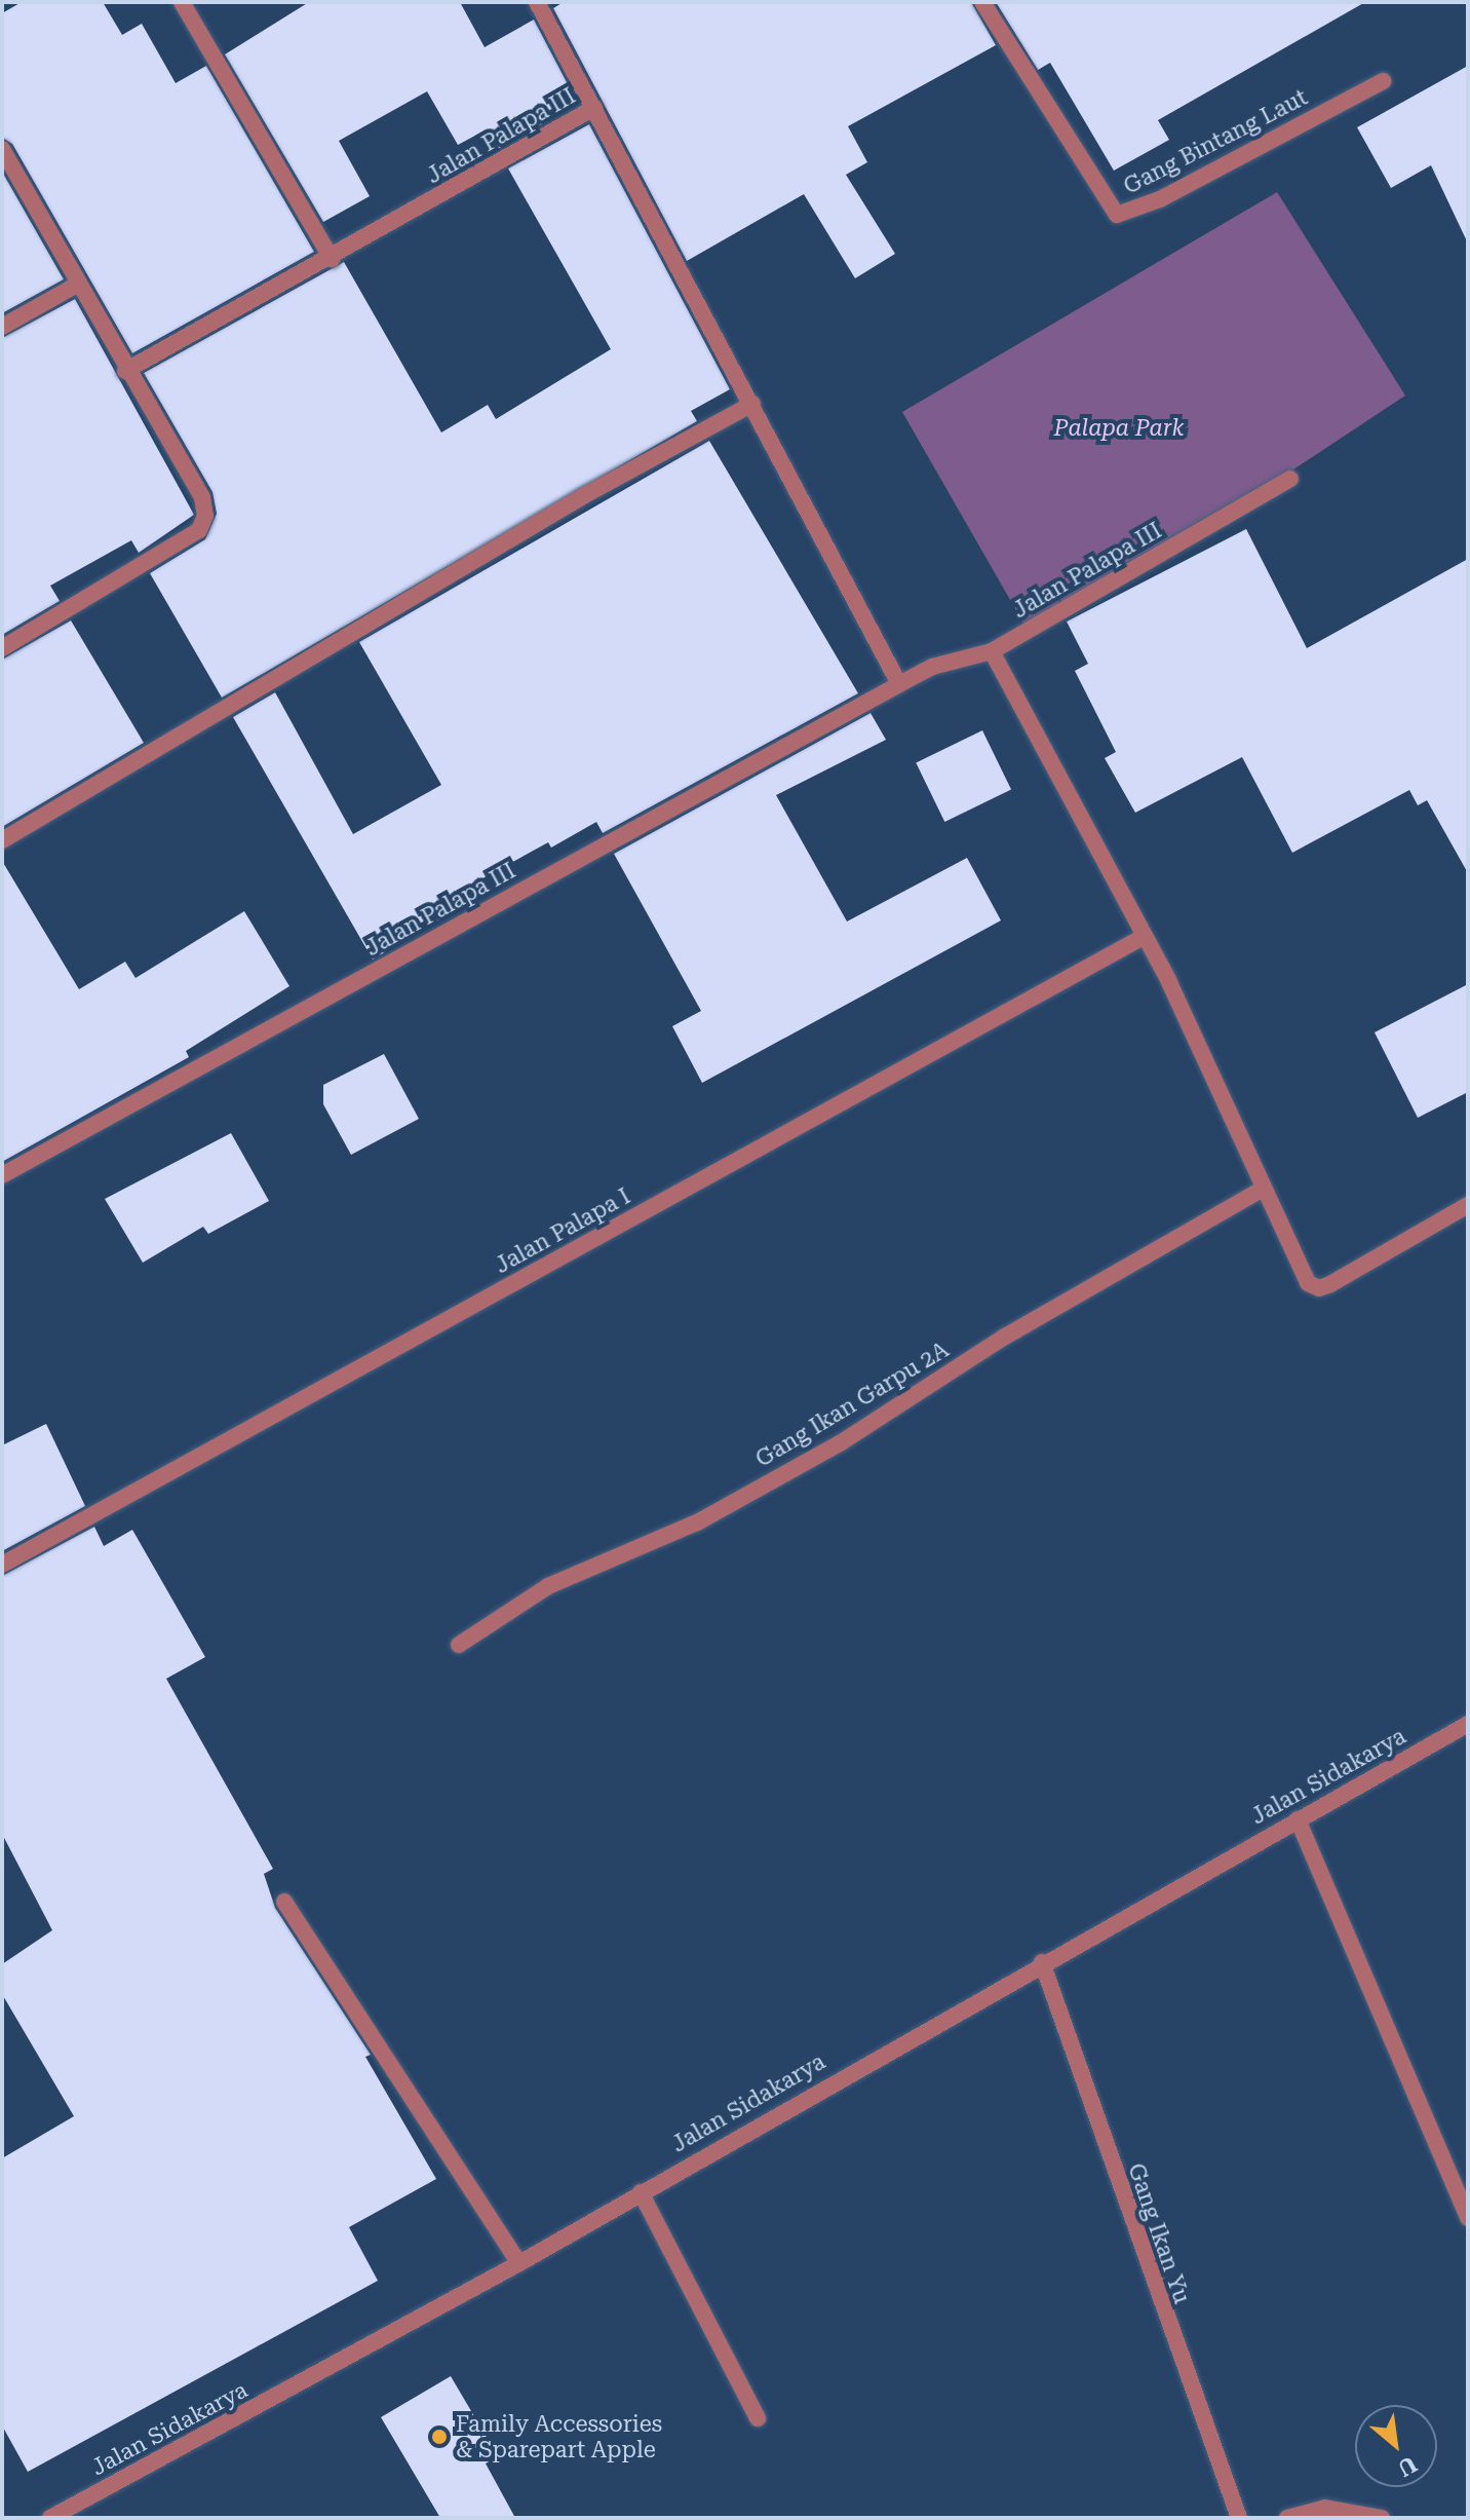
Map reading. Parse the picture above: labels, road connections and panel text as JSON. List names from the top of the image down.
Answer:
{
  "streets": {
    "street": [
      "Jalan Palapa III",
      "Gang Bintang Laut",
      "Jalan Palapa I",
      "Gang Ikan Garpu 2A",
      "Jalan Sidakarya",
      "Gang Ikan Yu"
    ]
  },
  "crossings": [
    ["Jalan Sidakarya", "Gang Ikan Yu"]
  ],
  "parks": ["Palapa Park"],
  "places": ["Family Accessories & Sparepart Apple"],
  "north": "bottom right"
}
